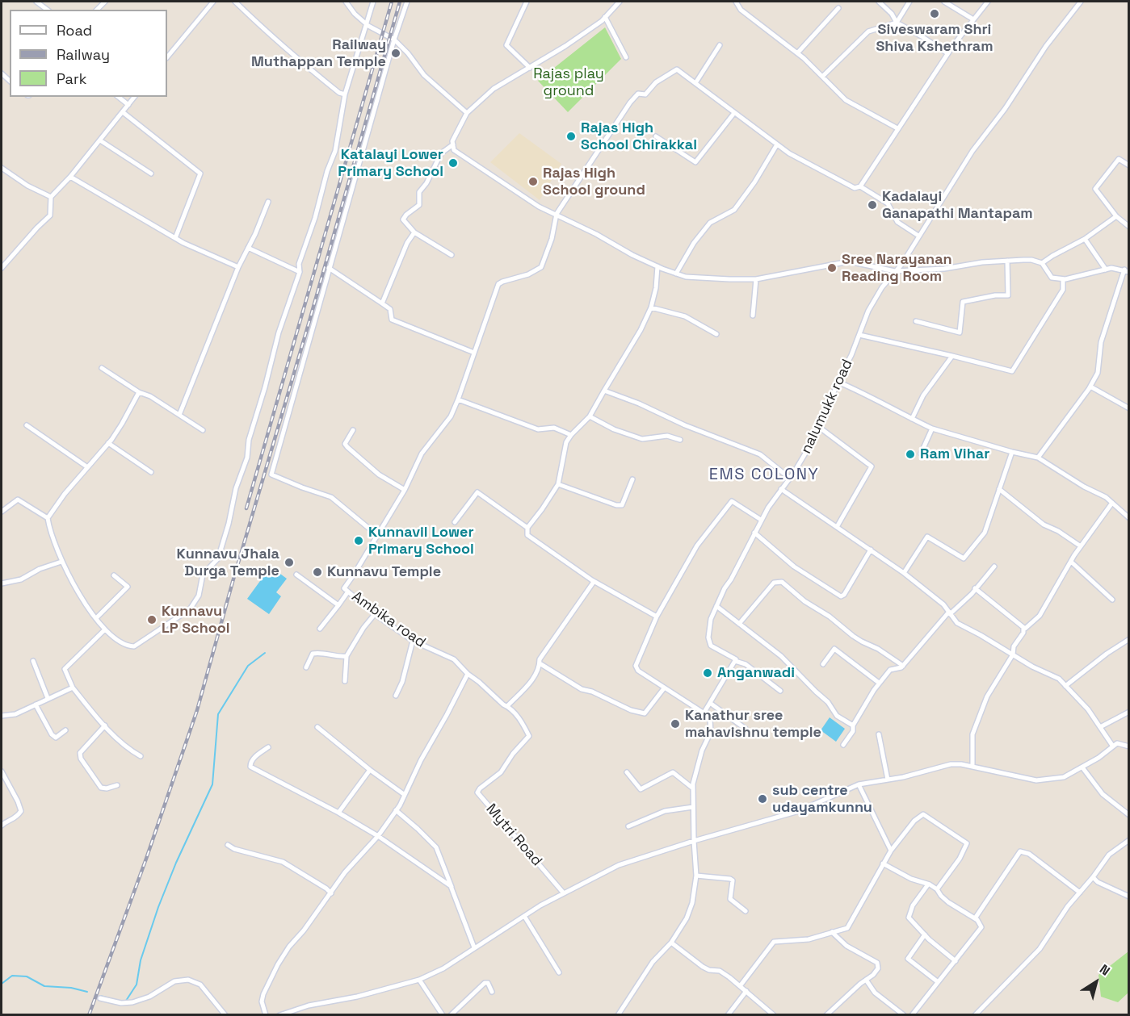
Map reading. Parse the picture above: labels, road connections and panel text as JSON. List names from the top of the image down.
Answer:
{
  "streets": {
    "street": ["nalumukk road", "Ambika road", "Mytri Road"]
  },
  "crossings": [
    ["Ambika road", "Mytri Road"]
  ],
  "districts": ["EMS COLONY"],
  "parks": ["Rajas play ground"],
  "places": [
    "Siveswaram Shri Shiva Kshethram",
    "Railway Muthappan Temple",
    "Rajas High School Chirakkal",
    "Katalayi Lower Primary School",
    "Rajas High School ground",
    "Kadalayi Ganapathi Mantapam",
    "Sree Narayanan Reading Room",
    "Ram Vihar",
    "Kunnavil Lower Primary School",
    "Kunnavu Jhala Durga Temple",
    "Kunnavu Temple",
    "Kunnavu LP School",
    "Anganwadi",
    "Kanathur sree mahavishnu temple",
    "sub centre udayamkunnu"
  ],
  "legend": ["Road", "Railway", "Park"],
  "north": "top right"
}
